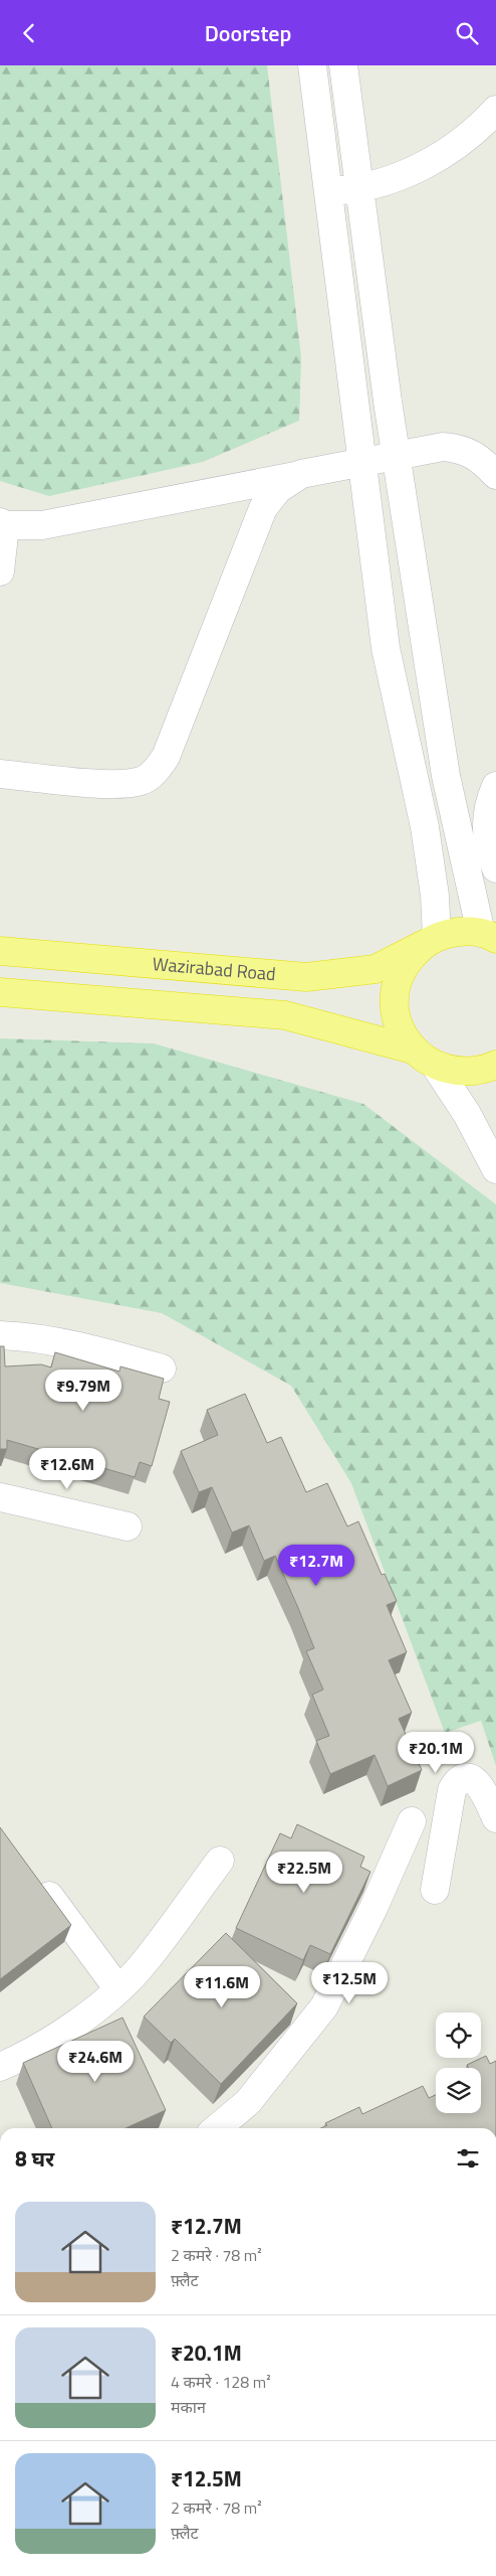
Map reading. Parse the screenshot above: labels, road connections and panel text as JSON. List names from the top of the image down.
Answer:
{
  "streets": {
    "highway": ["Wazirabad Road"]
  },
  "page": {
    "header": "Doorstep",
    "price": [
      "₹9.79M",
      "₹12.6M",
      "₹12.7M",
      "₹20.1M",
      "₹22.5M",
      "₹12.5M",
      "₹11.6M",
      "₹24.6M"
    ],
    "heading": "8 घर",
    "list": [
      {
        "name": "₹12.7M",
        "note": "2 कमरे · 78 m² · फ़्लैट"
      },
      {
        "name": "₹20.1M",
        "note": "4 कमरे · 128 m² · मकान"
      },
      {
        "name": "₹12.5M",
        "note": "2 कमरे · 78 m² · फ़्लैट"
      }
    ]
  }
}
